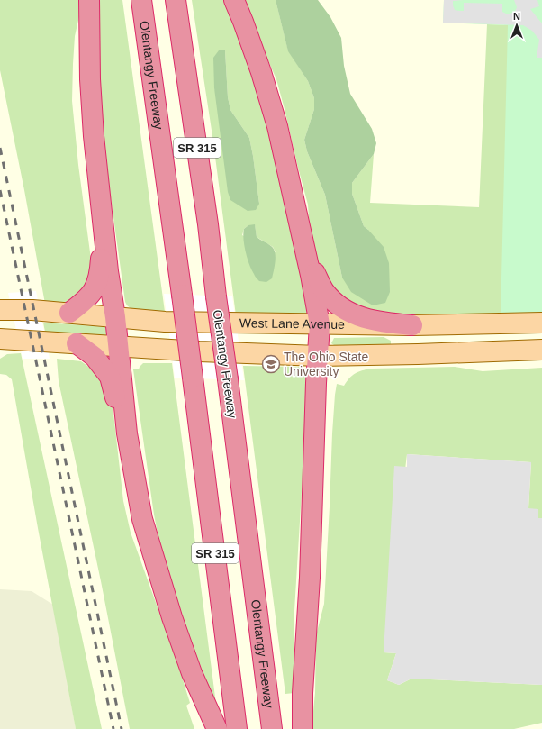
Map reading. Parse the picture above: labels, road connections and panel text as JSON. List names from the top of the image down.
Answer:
{
  "streets": {
    "highway": ["Olentangy Freeway", "SR 315"],
    "main road": ["West Lane Avenue"]
  },
  "places": {
    "school or university": ["The Ohio State University"]
  },
  "north": "top"
}
